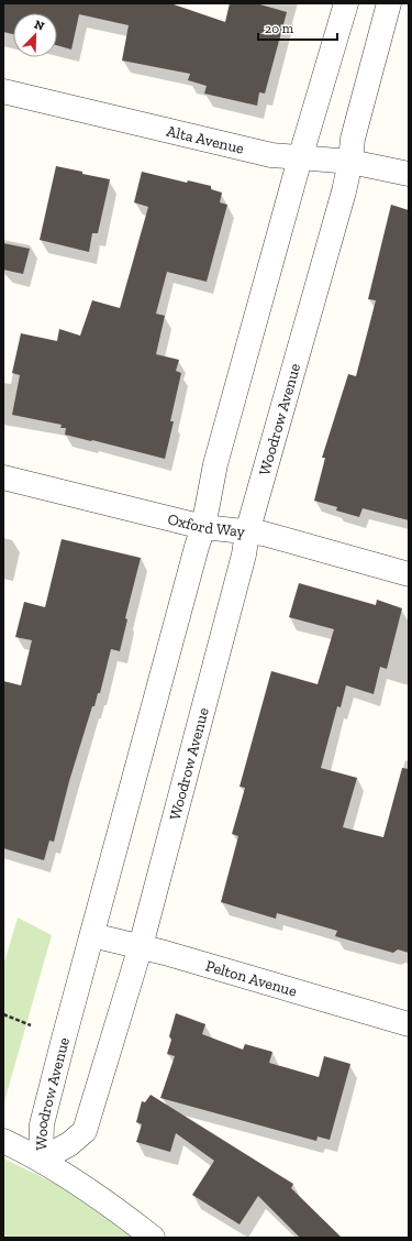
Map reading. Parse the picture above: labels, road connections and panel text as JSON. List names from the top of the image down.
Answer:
{
  "streets": {
    "street": [
      "Alta Avenue",
      "Woodrow Avenue",
      "Oxford Way",
      "Pelton Avenue"
    ]
  },
  "crossings": [
    ["Alta Avenue", "Woodrow Avenue"],
    ["Woodrow Avenue", "Oxford Way"],
    ["Woodrow Avenue", "Pelton Avenue"]
  ],
  "scale_bar": "20 m",
  "north": "top right"
}
